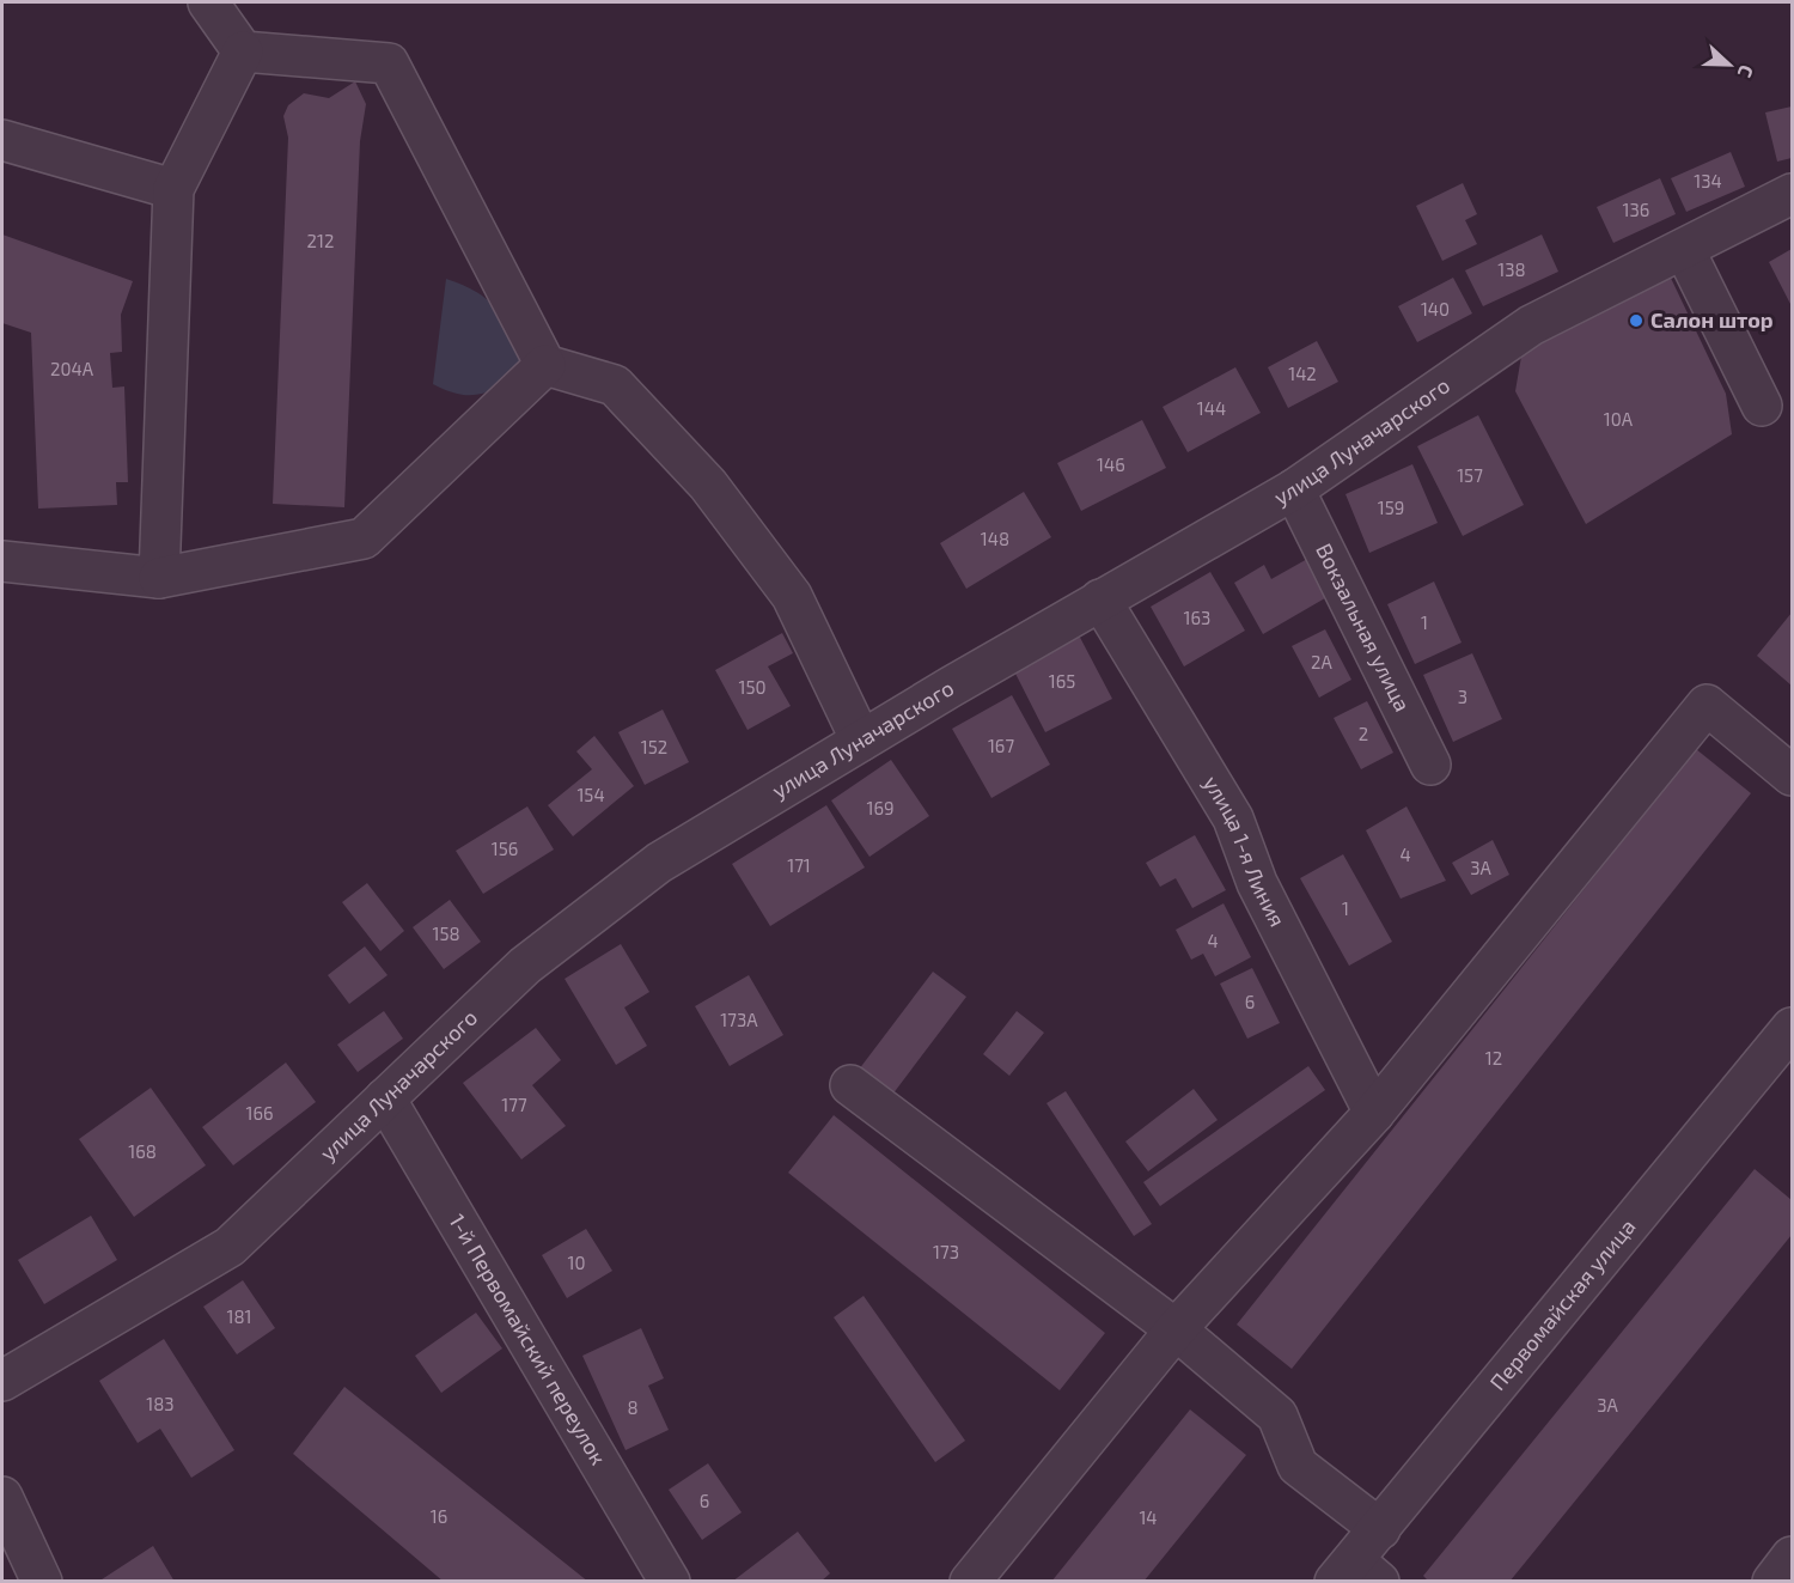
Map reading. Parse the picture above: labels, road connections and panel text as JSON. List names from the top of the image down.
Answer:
{
  "streets": {
    "street": [
      "улица Луначарского",
      "Вокзальная улица",
      "улица 1-я Линия",
      "Первомайская улица",
      "1-й Первомайский переулок"
    ]
  },
  "crossings": [
    ["улица Луначарского", "Вокзальная улица"],
    ["улица Луначарского", "улица 1-я Линия"],
    ["улица Луначарского", "1-й Первомайский переулок"]
  ],
  "places": ["Салон штор"],
  "house_numbers": [
    "134",
    "136",
    "212",
    "138",
    "140",
    "204А",
    "142",
    "144",
    "10А",
    "146",
    "157",
    "159",
    "148",
    "163",
    "1",
    "2А",
    "165",
    "150",
    "3",
    "2",
    "167",
    "152",
    "154",
    "169",
    "156",
    "4",
    "171",
    "3А",
    "1",
    "158",
    "4",
    "6",
    "173А",
    "12",
    "177",
    "166",
    "168",
    "173",
    "10",
    "181",
    "183",
    "3А",
    "8",
    "6",
    "16",
    "14"
  ],
  "north": "right"
}
